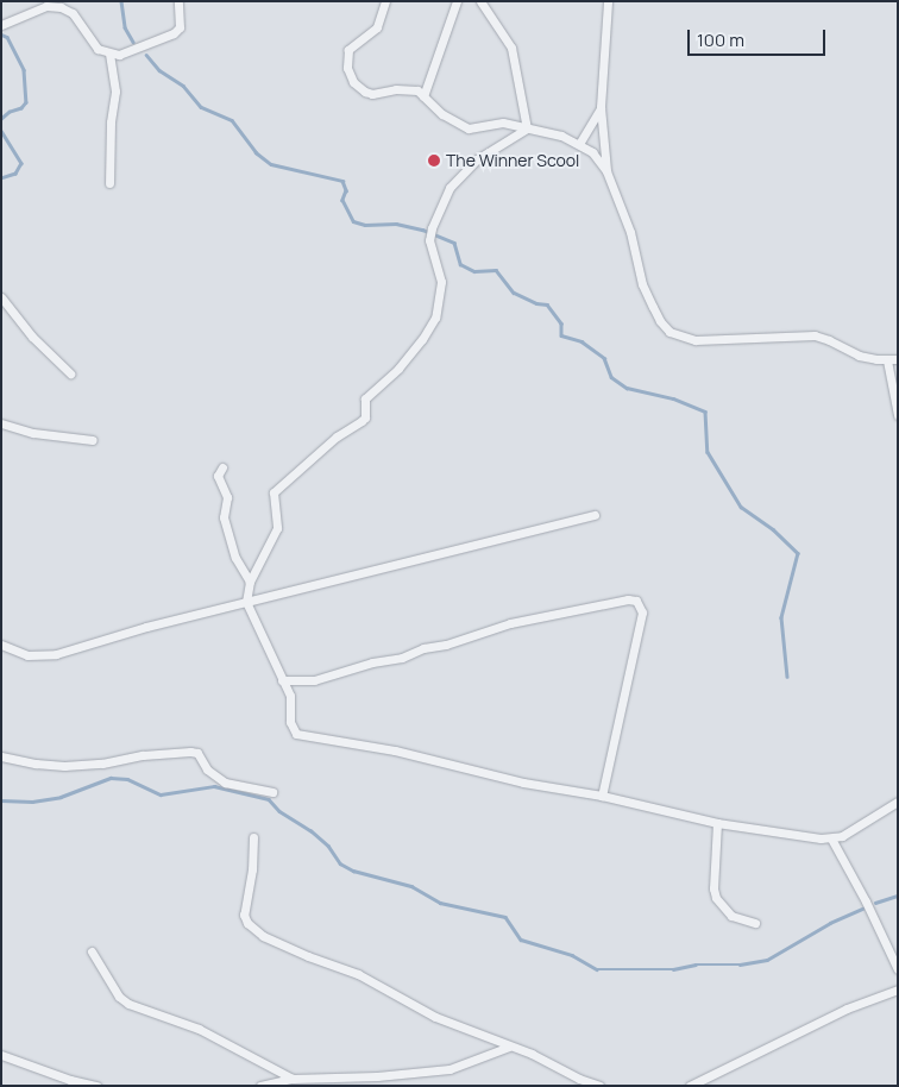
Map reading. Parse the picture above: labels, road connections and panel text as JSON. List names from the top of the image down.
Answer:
{
  "places": ["The Winner Scool"],
  "scale_bar": "100 m"
}
